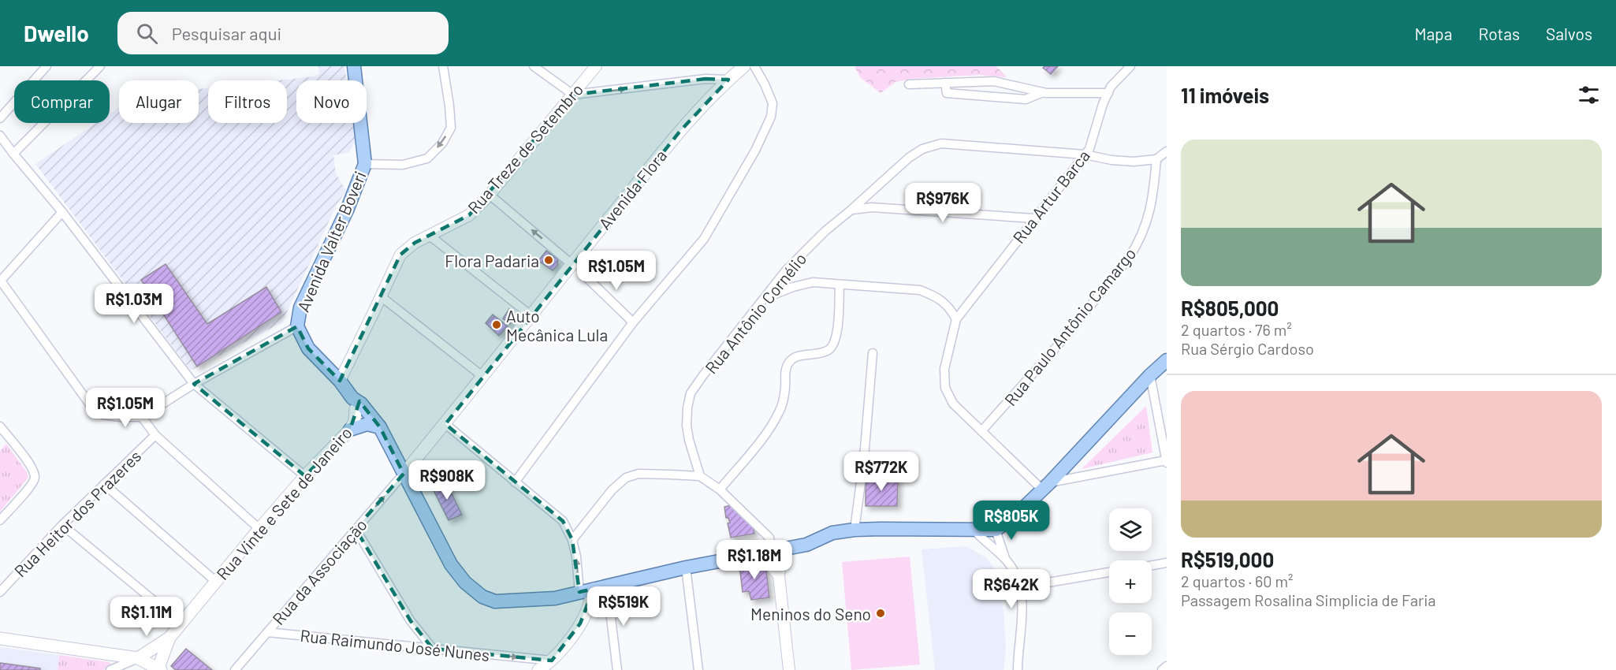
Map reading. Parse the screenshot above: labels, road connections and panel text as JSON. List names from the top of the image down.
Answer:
{
  "streets": {
    "main road": ["Avenida Flora", "Avenida Valter Boveri", "Rua Vinte e Sete de Janeiro"],
    "street": [
      "Rua Treze de Setembro",
      "Rua Artur Barca",
      "Rua Antônio Cornélio",
      "Rua Paulo Antônio Camargo",
      "Rua Heitor dos Prazeres",
      "Rua da Associação",
      "Rua Raimundo José Nunes"
    ]
  },
  "crossings": [
    ["Rua Treze de Setembro", "Avenida Valter Boveri"],
    ["Avenida Flora", "Avenida Valter Boveri"],
    ["Avenida Flora", "Rua da Associação"],
    ["Rua Artur Barca", "Rua Antônio Cornélio"],
    ["Avenida Valter Boveri", "Rua Vinte e Sete de Janeiro"],
    ["Avenida Valter Boveri", "Rua da Associação"],
    ["Rua Antônio Cornélio", "Rua Paulo Antônio Camargo"],
    ["Rua da Associação", "Rua Raimundo José Nunes"]
  ],
  "one_way": ["Rua Raimundo José Nunes"],
  "places": ["Flora Padaria", "Auto Mecânica Lula", "Meninos do Seno"],
  "page": {
    "header": "Dwello",
    "search": "Pesquisar aqui",
    "nav": ["Mapa", "Rotas", "Salvos"],
    "heading": "11 imóveis",
    "chip": [
      "Comprar",
      "Alugar",
      "Filtros",
      "Novo"
    ],
    "list": [
      {
        "name": "R$805,000",
        "note": "2 quartos · 76 m² · Rua Sérgio Cardoso"
      },
      {
        "name": "R$519,000",
        "note": "2 quartos · 60 m² · Passagem Rosalina Simplicia de Faria"
      }
    ],
    "price": [
      "R$976K",
      "R$1.05M",
      "R$1.03M",
      "R$1.05M",
      "R$772K",
      "R$908K",
      "R$805K",
      "R$1.18M",
      "R$642K",
      "R$519K",
      "R$1.11M"
    ],
    "map_buttons": ["+", "−"]
  }
}
